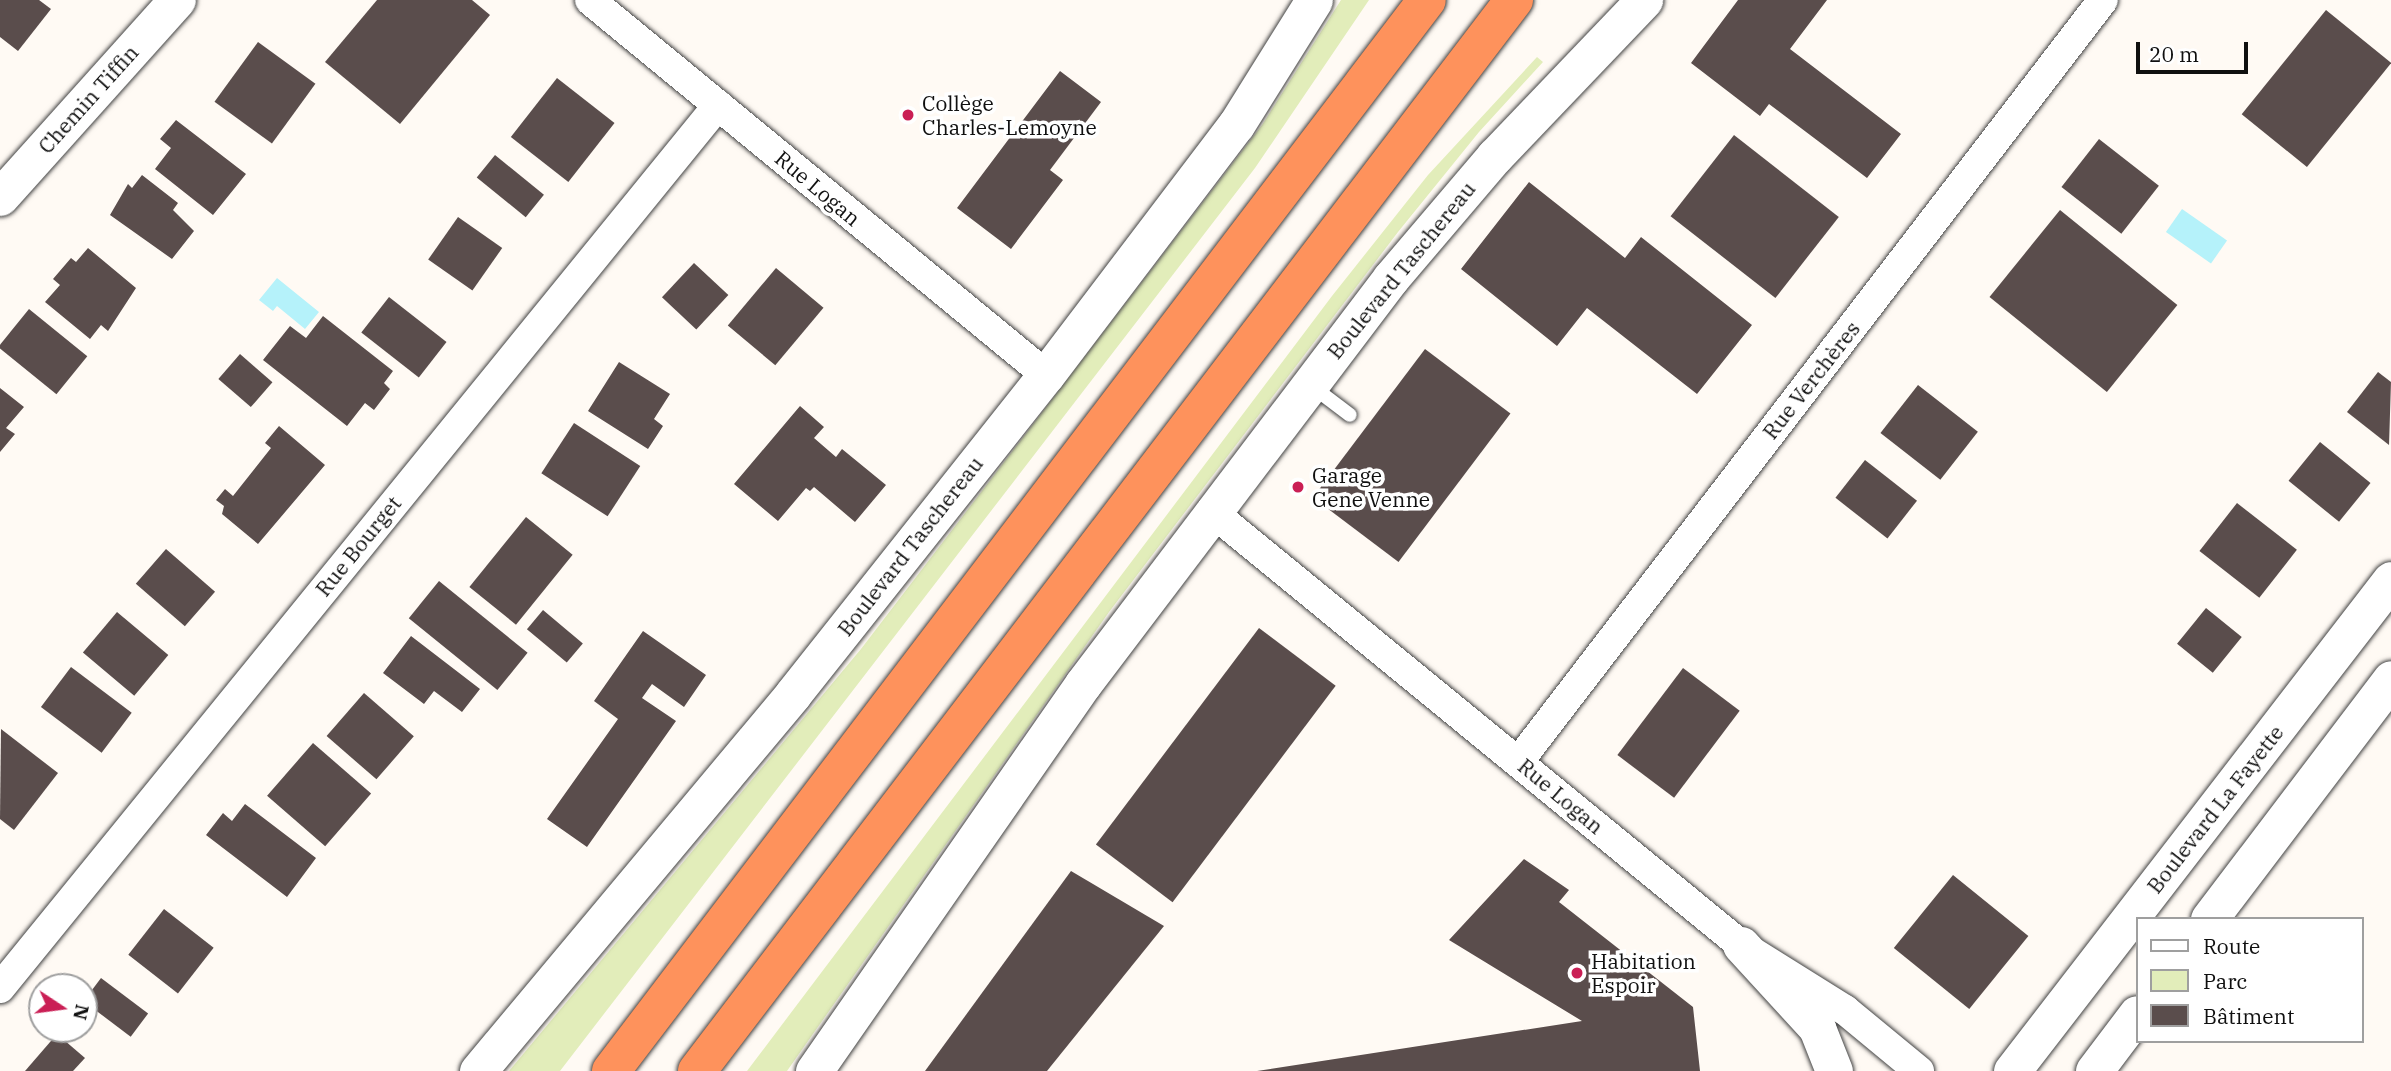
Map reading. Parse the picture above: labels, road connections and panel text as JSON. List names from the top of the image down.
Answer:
{
  "streets": {
    "street": [
      "Chemin Tiffin",
      "Rue Logan",
      "Boulevard Taschereau",
      "Rue Verchères",
      "Rue Bourget",
      "Boulevard La Fayette"
    ]
  },
  "crossings": [
    ["Rue Logan", "Boulevard Taschereau"],
    ["Rue Logan", "Rue Verchères"],
    ["Rue Logan", "Rue Bourget"]
  ],
  "places": ["Collège Charles-Lemoyne", "Garage Gene Venne", "Habitation Espoir"],
  "legend": ["Route", "Parc", "Bâtiment"],
  "scale_bar": "20 m",
  "north": "right"
}
